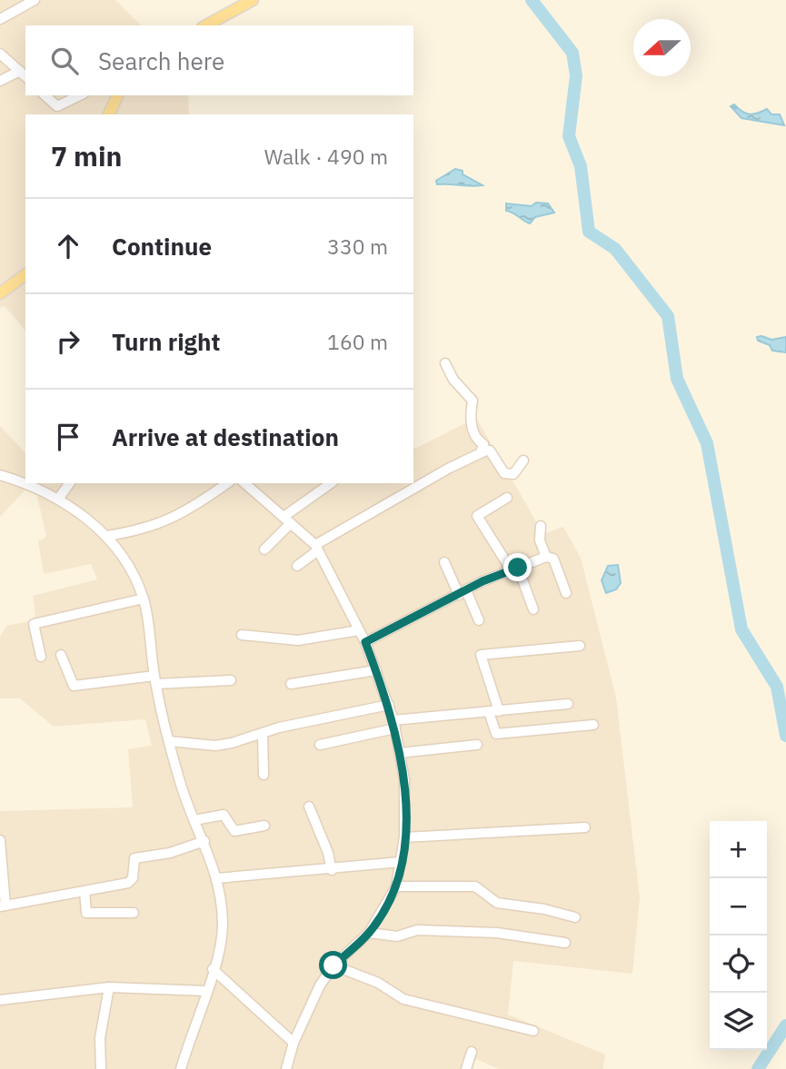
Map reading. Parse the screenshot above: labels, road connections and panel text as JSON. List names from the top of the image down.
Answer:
{
  "north": "left",
  "page": {
    "search": "Search here",
    "heading": ["7 min", "Walk · 490 m"],
    "list": [
      ["Continue", "330 m"],
      ["Turn right", "160 m"],
      "Arrive at destination"
    ],
    "map_buttons": ["+", "−"]
  }
}
